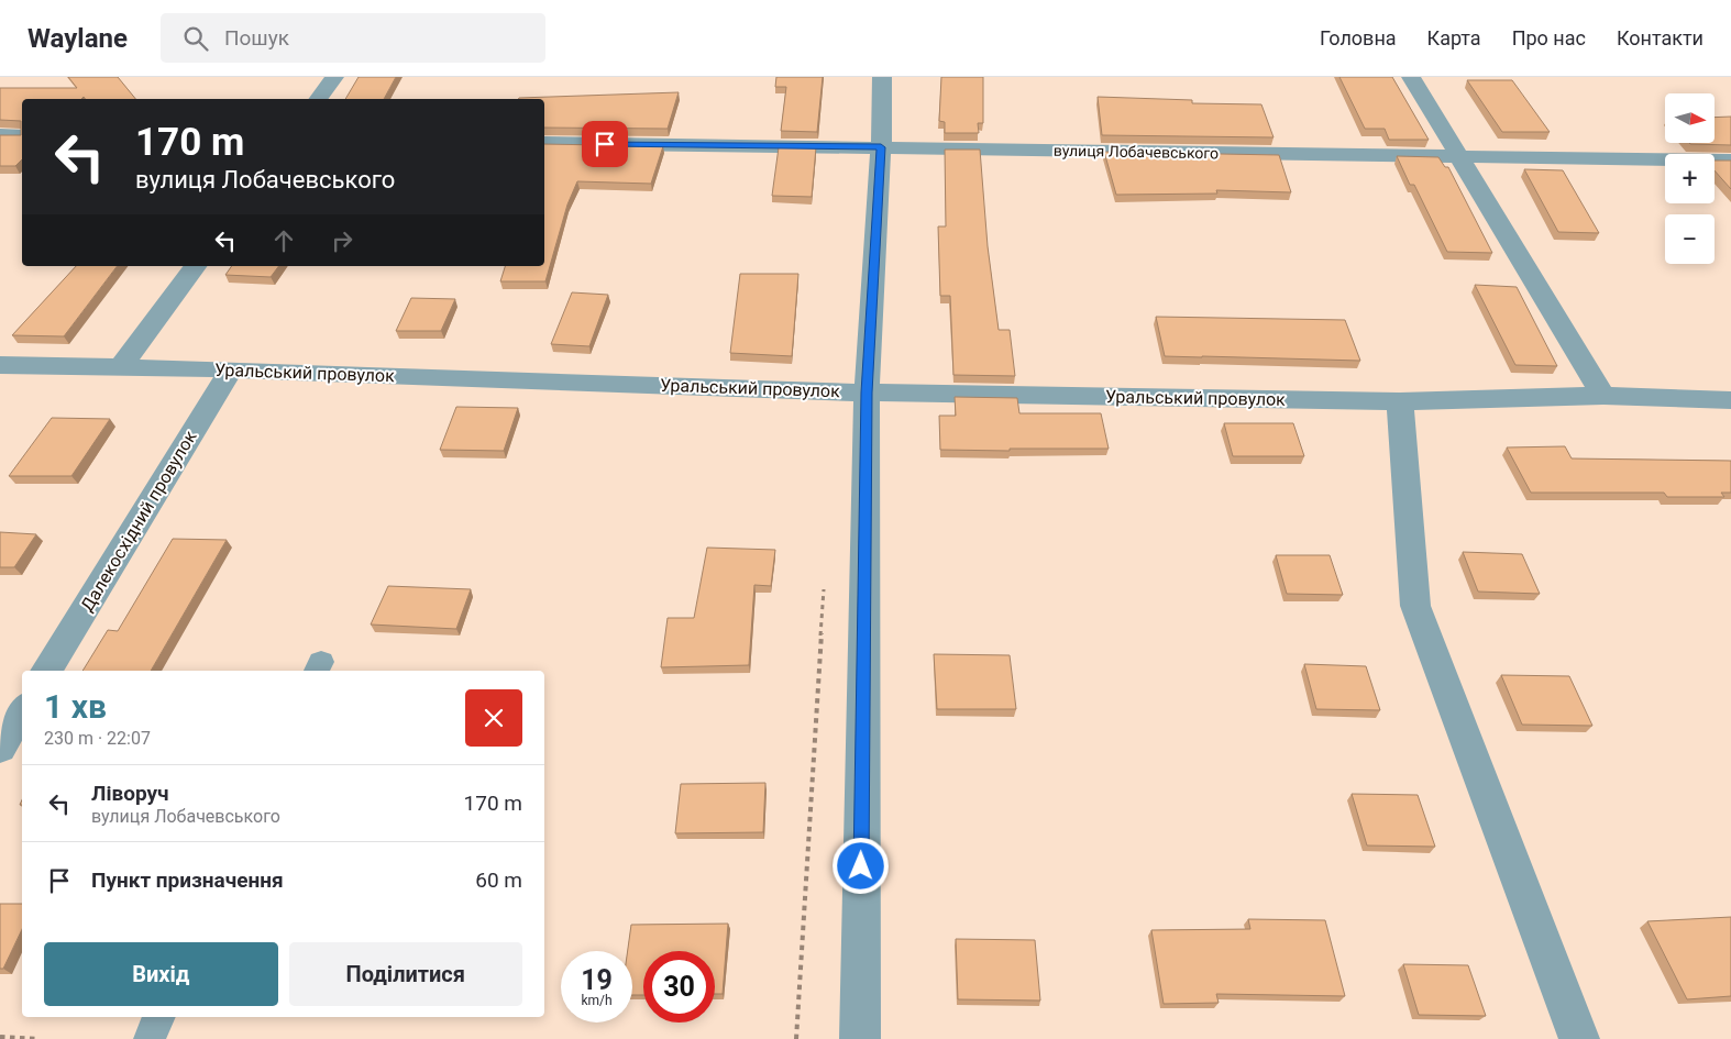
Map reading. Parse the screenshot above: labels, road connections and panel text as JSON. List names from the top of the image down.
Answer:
{
  "streets": {
    "street": ["вулиця Лобачевського", "Уральський провулок", "Далекосхідний провулок"]
  },
  "crossings": [
    ["Уральський провулок", "Далекосхідний провулок"]
  ],
  "north": "right",
  "page": {
    "header": "Waylane",
    "search": "Пошук",
    "nav": [
      "Головна",
      "Карта",
      "Про нас",
      "Контакти"
    ],
    "map_buttons": ["+", "−"],
    "turn": ["170 m", "вулиця Лобачевського"],
    "heading": ["1 хв", "230 m · 22:07"],
    "list": [
      {
        "name": "Ліворуч",
        "note": "вулиця Лобачевського",
        "value": "170 m"
      },
      {
        "name": "Пункт призначення",
        "value": "60 m"
      }
    ],
    "buttons": ["Вихід", "Поділитися"],
    "speed": "19 km/h",
    "limit": "30"
  }
}
